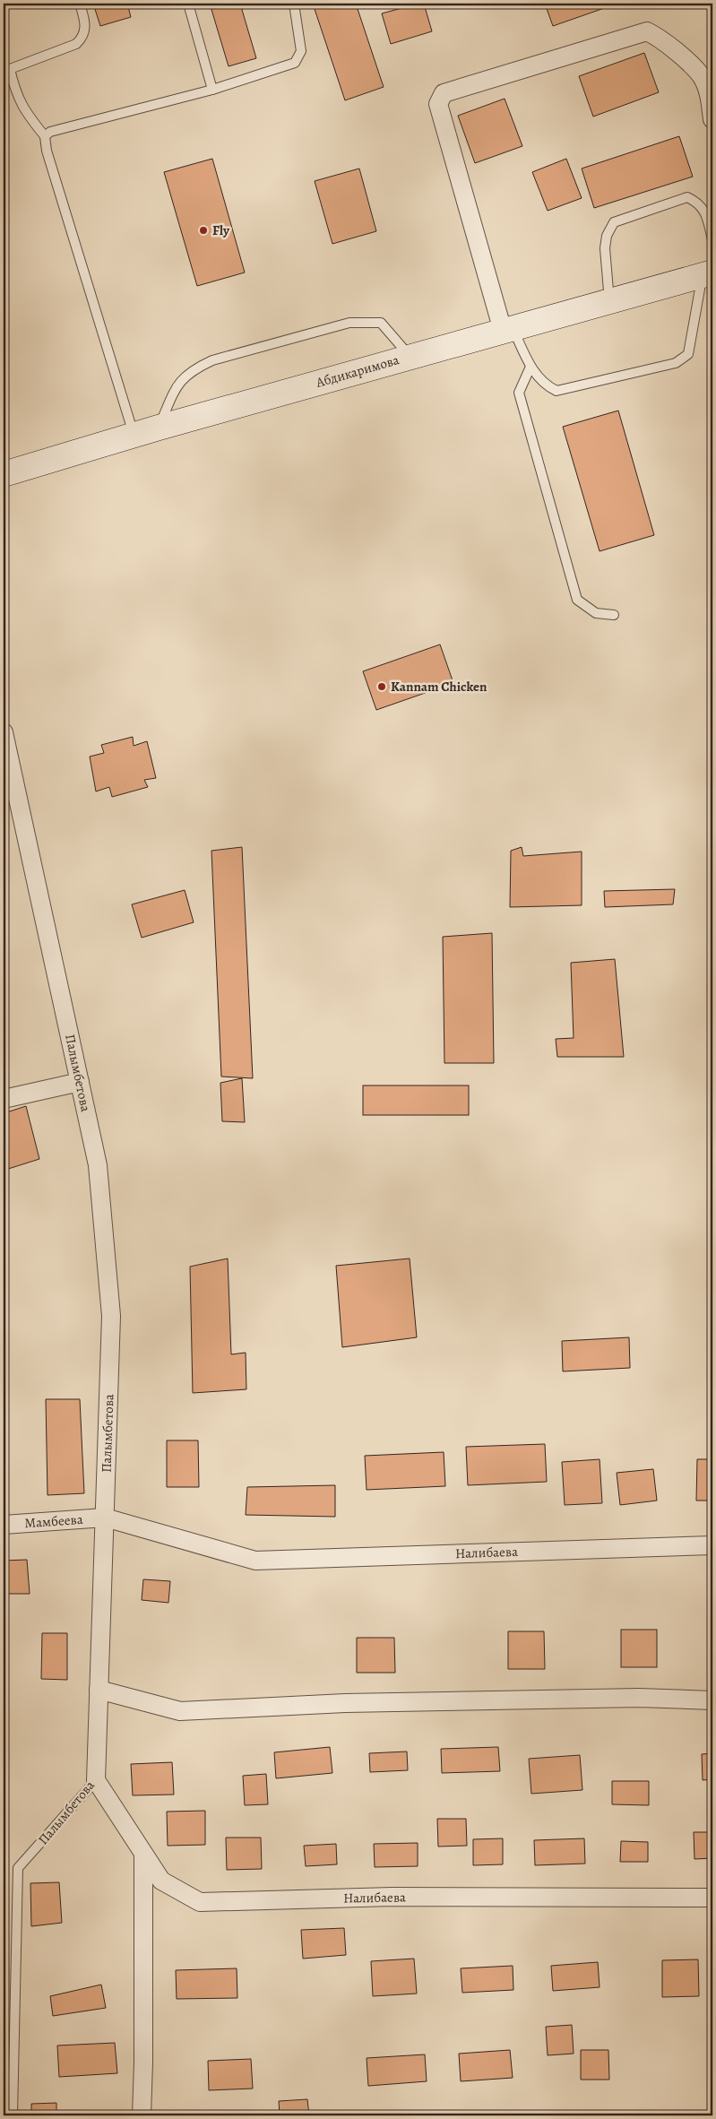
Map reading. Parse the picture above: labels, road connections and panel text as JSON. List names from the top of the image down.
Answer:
{
  "streets": {
    "main road": ["Абдикаримова"],
    "street": ["Палымбетова", "Мамбеева", "Налибаева"]
  },
  "crossings": [
    ["Палымбетова", "Мамбеева"],
    ["Палымбетова", "Налибаева"],
    ["Мамбеева", "Налибаева"]
  ],
  "places": ["Fly", "Kannam Chicken"]
}
